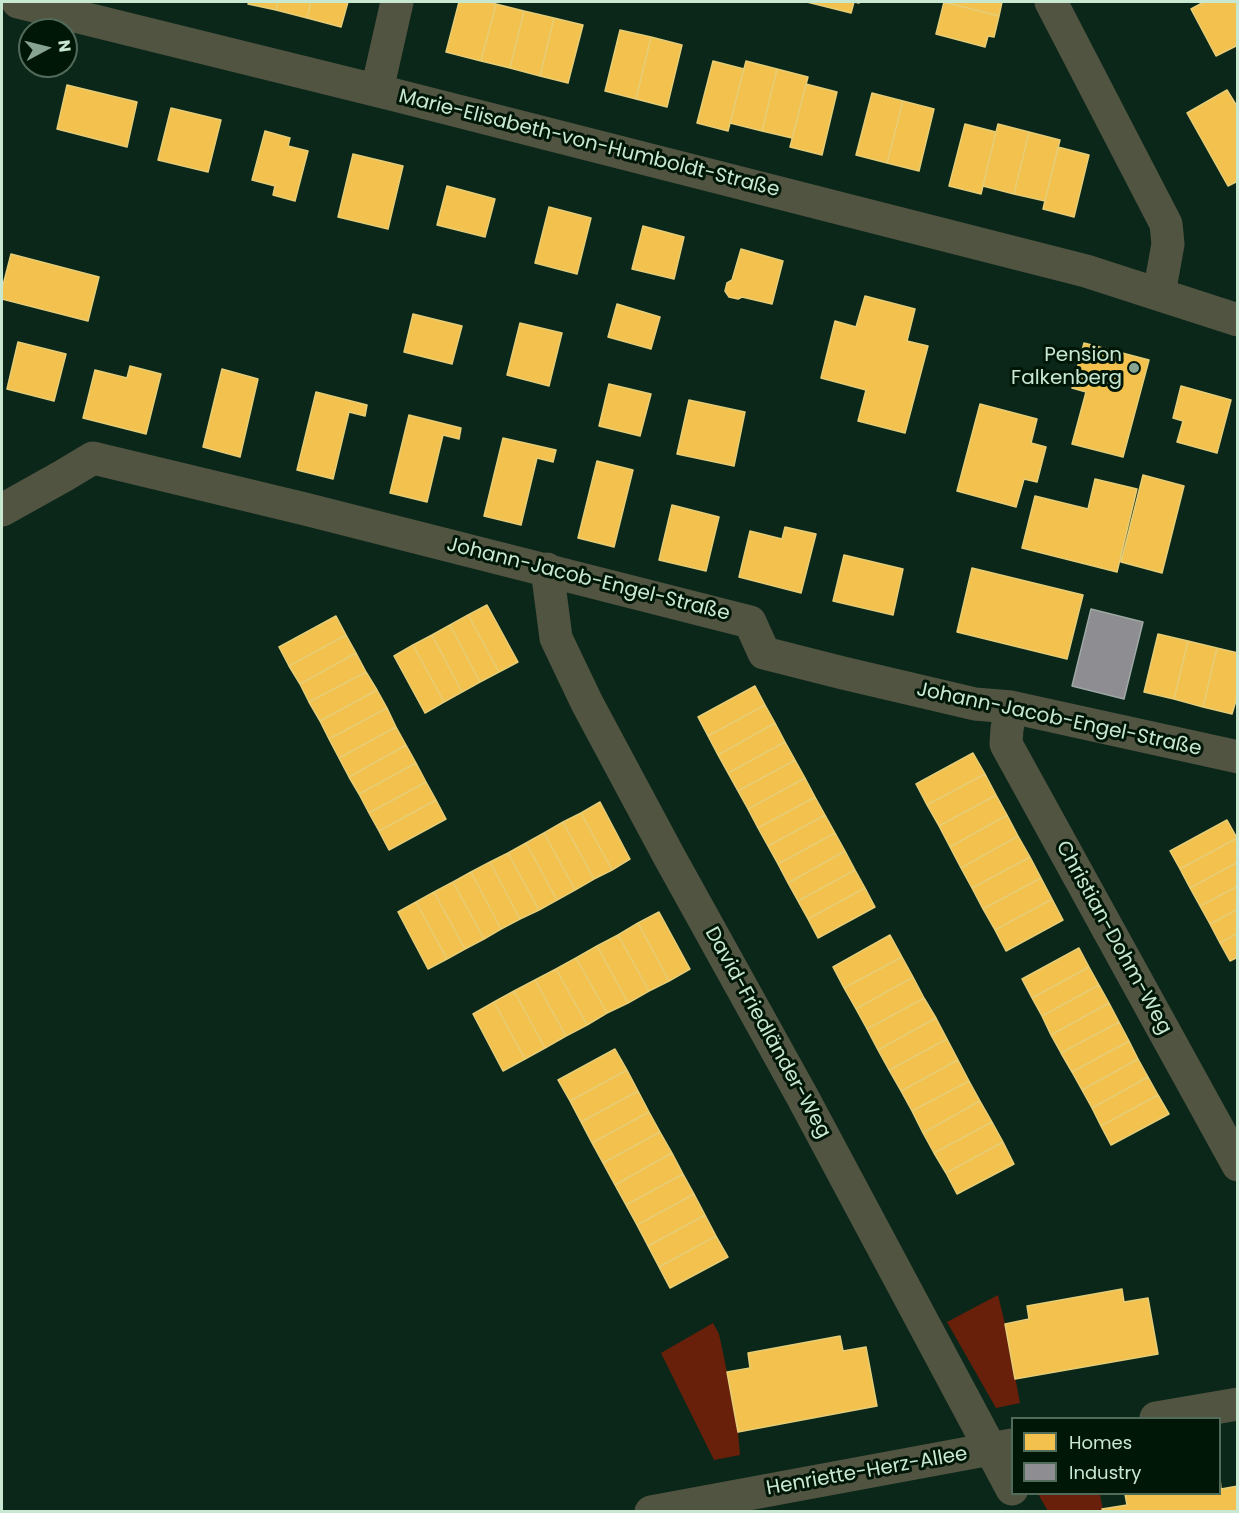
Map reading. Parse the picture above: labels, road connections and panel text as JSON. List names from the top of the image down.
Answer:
{
  "streets": {
    "street": [
      "Marie-Elisabeth-von-Humboldt-Straße",
      "Johann-Jacob-Engel-Straße",
      "Christian-Dohm-Weg",
      "David-Friedländer-Weg",
      "Henriette-Herz-Allee"
    ]
  },
  "crossings": [
    ["Johann-Jacob-Engel-Straße", "Christian-Dohm-Weg"],
    ["Johann-Jacob-Engel-Straße", "David-Friedländer-Weg"],
    ["David-Friedländer-Weg", "Henriette-Herz-Allee"]
  ],
  "places": ["Pension Falkenberg"],
  "legend": ["Homes", "Industry"],
  "north": "right"
}
